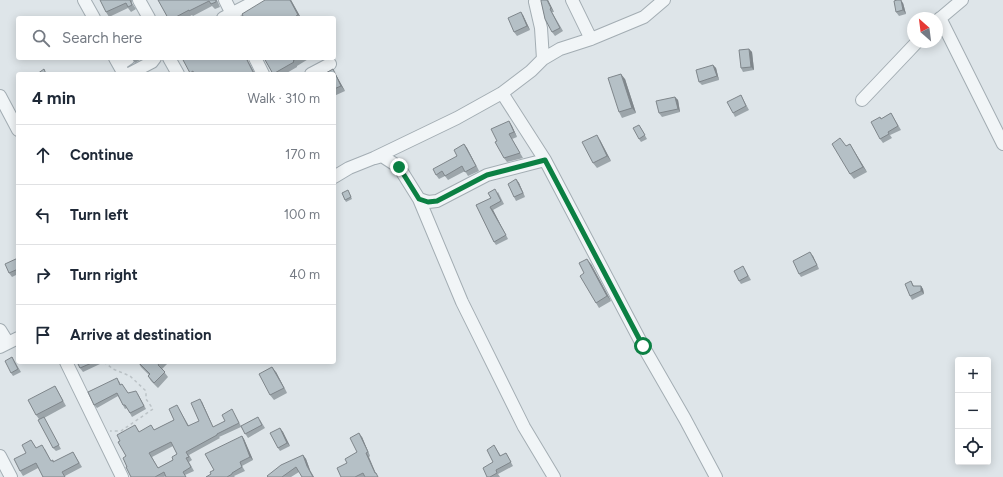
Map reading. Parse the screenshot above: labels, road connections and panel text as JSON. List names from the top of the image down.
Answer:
{
  "north": "top left",
  "page": {
    "search": "Search here",
    "heading": ["4 min", "Walk · 310 m"],
    "list": [
      ["Continue", "170 m"],
      ["Turn left", "100 m"],
      ["Turn right", "40 m"],
      "Arrive at destination"
    ],
    "map_buttons": ["+", "−"]
  }
}
